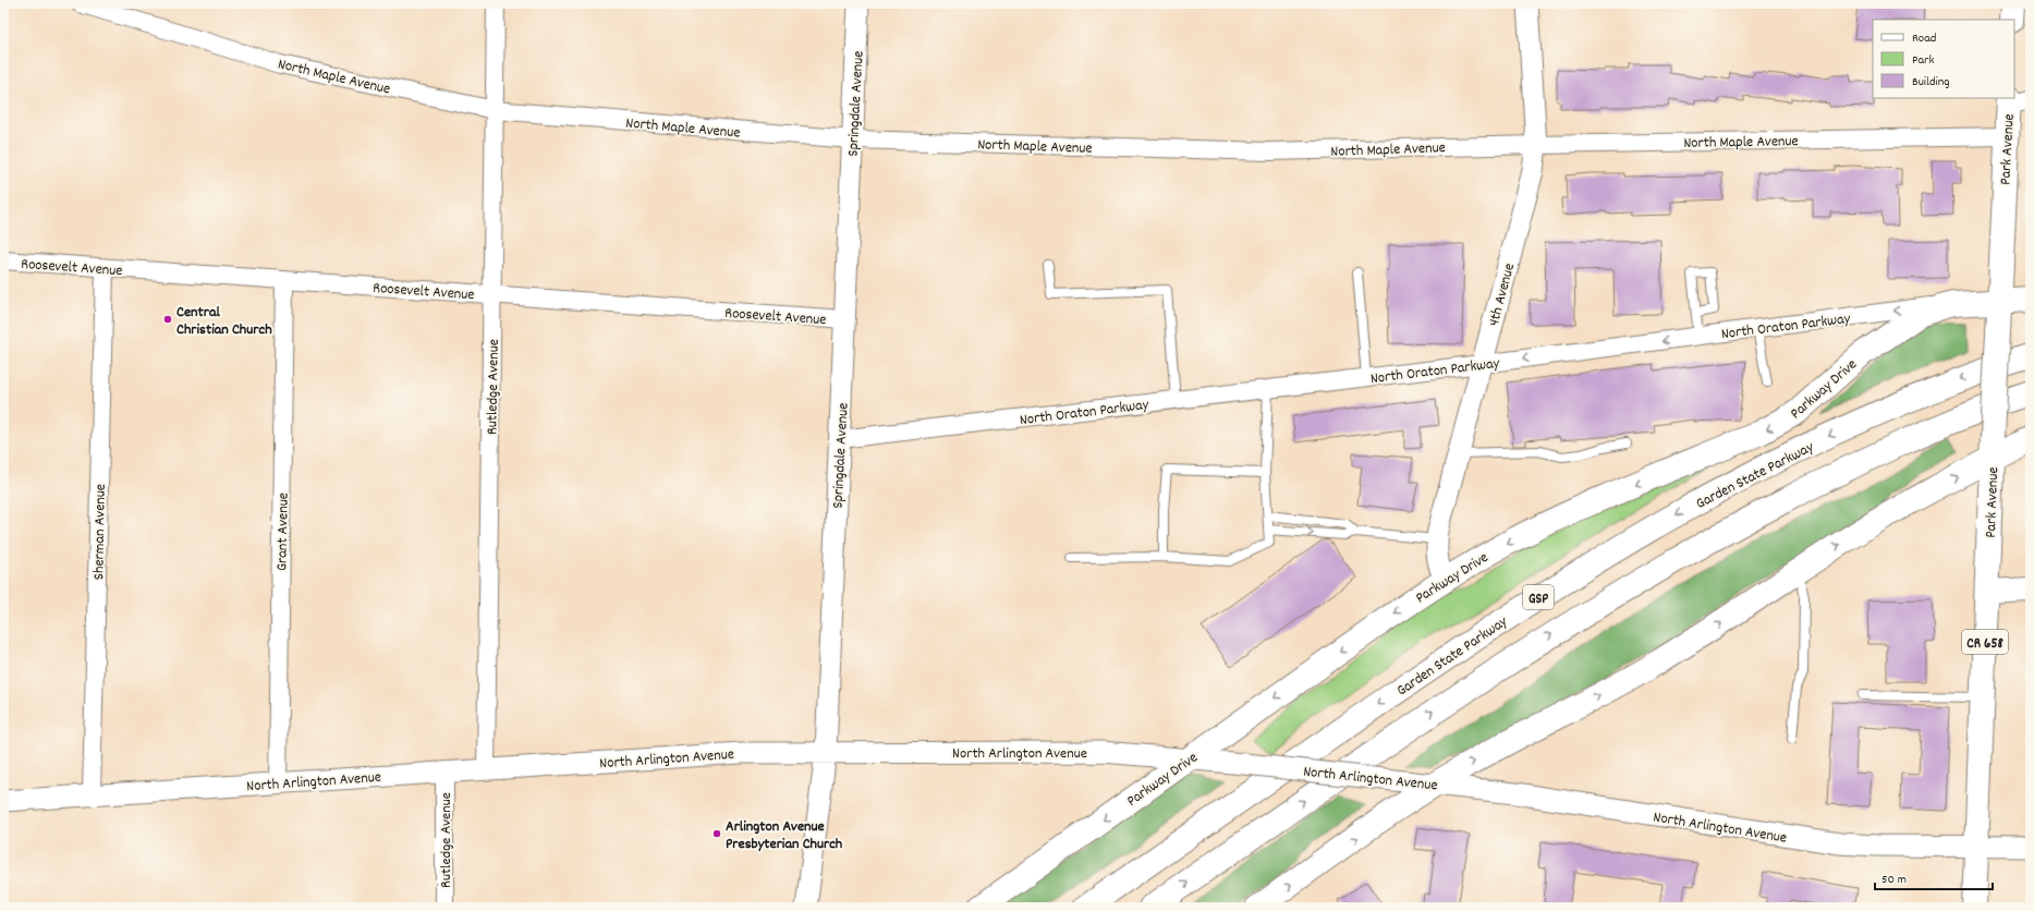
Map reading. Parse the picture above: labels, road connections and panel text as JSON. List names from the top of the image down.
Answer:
{
  "streets": {
    "main road": [
      "Park Avenue",
      "North Oraton Parkway",
      "Parkway Drive",
      "Garden State Parkway",
      "GSP",
      "CR 658"
    ],
    "street": [
      "North Maple Avenue",
      "Springdale Avenue",
      "Roosevelt Avenue",
      "4th Avenue",
      "Rutledge Avenue",
      "Sherman Avenue",
      "Grant Avenue",
      "North Arlington Avenue"
    ]
  },
  "crossings": [
    ["North Maple Avenue", "Springdale Avenue"],
    ["North Maple Avenue", "Park Avenue"],
    ["North Maple Avenue", "4th Avenue"],
    ["North Maple Avenue", "Rutledge Avenue"],
    ["Springdale Avenue", "Roosevelt Avenue"],
    ["Springdale Avenue", "North Oraton Parkway"],
    ["Springdale Avenue", "North Arlington Avenue"],
    ["Park Avenue", "North Oraton Parkway"],
    ["Park Avenue", "North Arlington Avenue"],
    ["Roosevelt Avenue", "Rutledge Avenue"],
    ["Roosevelt Avenue", "Sherman Avenue"],
    ["Roosevelt Avenue", "Grant Avenue"],
    ["4th Avenue", "North Oraton Parkway"],
    ["4th Avenue", "Parkway Drive"],
    ["North Oraton Parkway", "Parkway Drive"],
    ["Rutledge Avenue", "North Arlington Avenue"],
    ["Parkway Drive", "North Arlington Avenue"],
    ["Sherman Avenue", "North Arlington Avenue"],
    ["Grant Avenue", "North Arlington Avenue"]
  ],
  "places": ["Central Christian Church", "Arlington Avenue Presbyterian Church"],
  "legend": ["Road", "Park", "Building"],
  "scale_bar": "50 m"
}
